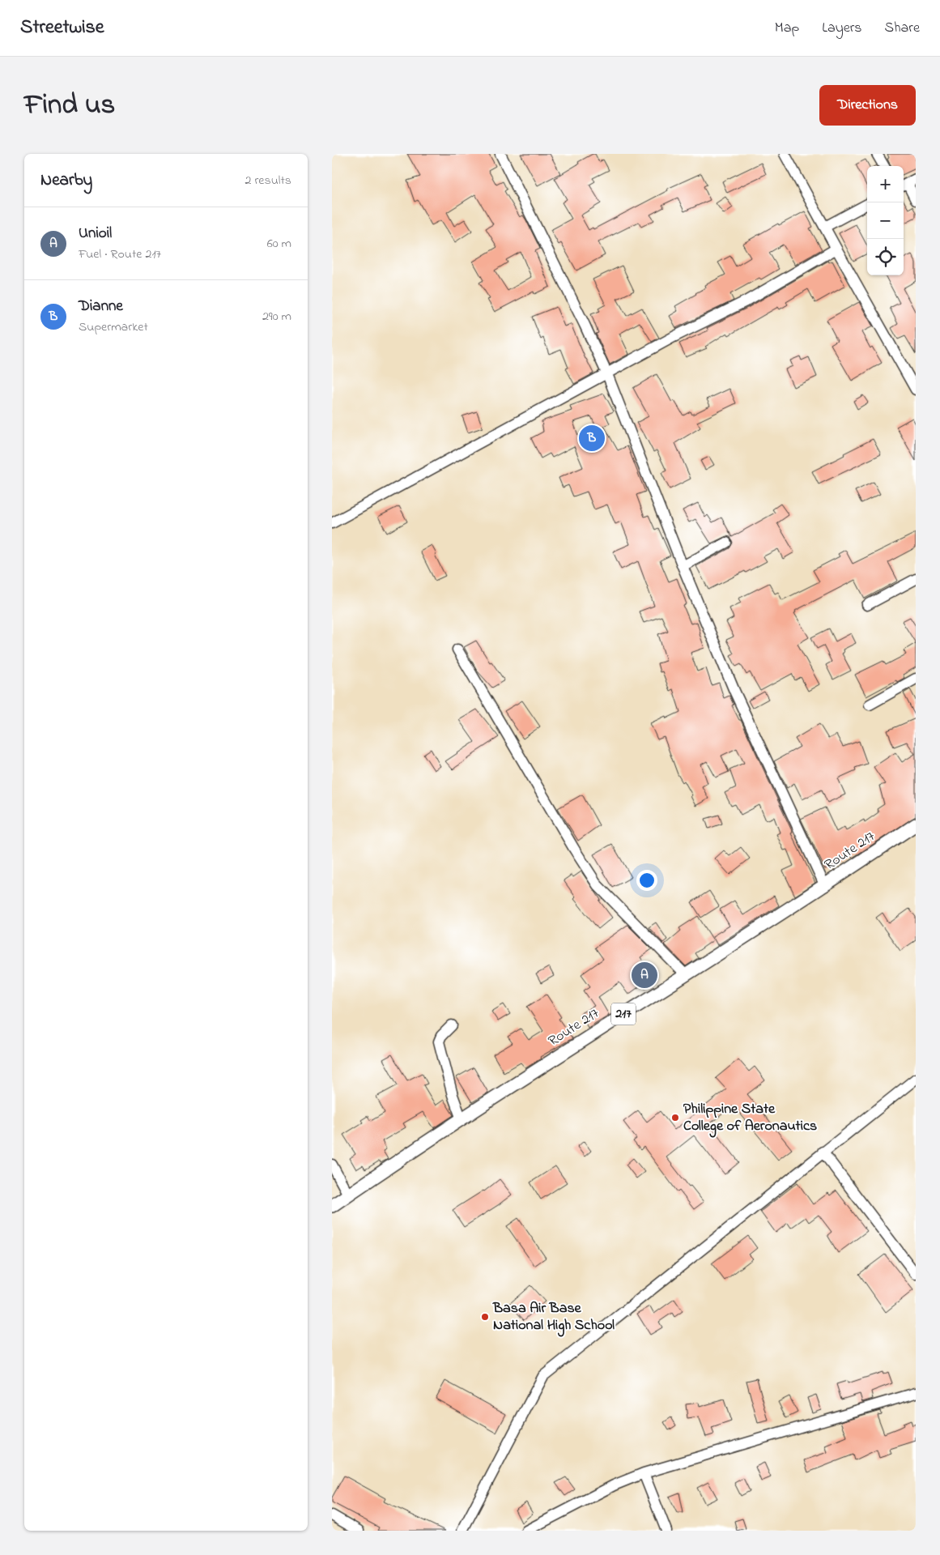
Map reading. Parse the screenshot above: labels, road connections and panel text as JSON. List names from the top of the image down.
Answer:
{
  "streets": {
    "main road": ["Route 217", "217"]
  },
  "places": ["Philippine State College of Aeronautics", "Basa Air Base National High School"],
  "page": {
    "header": "Streetwise",
    "nav": ["Map", "Layers", "Share"],
    "title": "Find us",
    "buttons": "Directions",
    "heading": ["Nearby", "2 results"],
    "map_buttons": ["+", "−"],
    "list": [
      {
        "mark": "A",
        "name": "Unioil",
        "note": "Fuel · Route 217",
        "value": "60 m"
      },
      {
        "mark": "B",
        "name": "Dianne",
        "note": "Supermarket",
        "value": "290 m"
      }
    ],
    "pins": ["B", "A"]
  }
}
